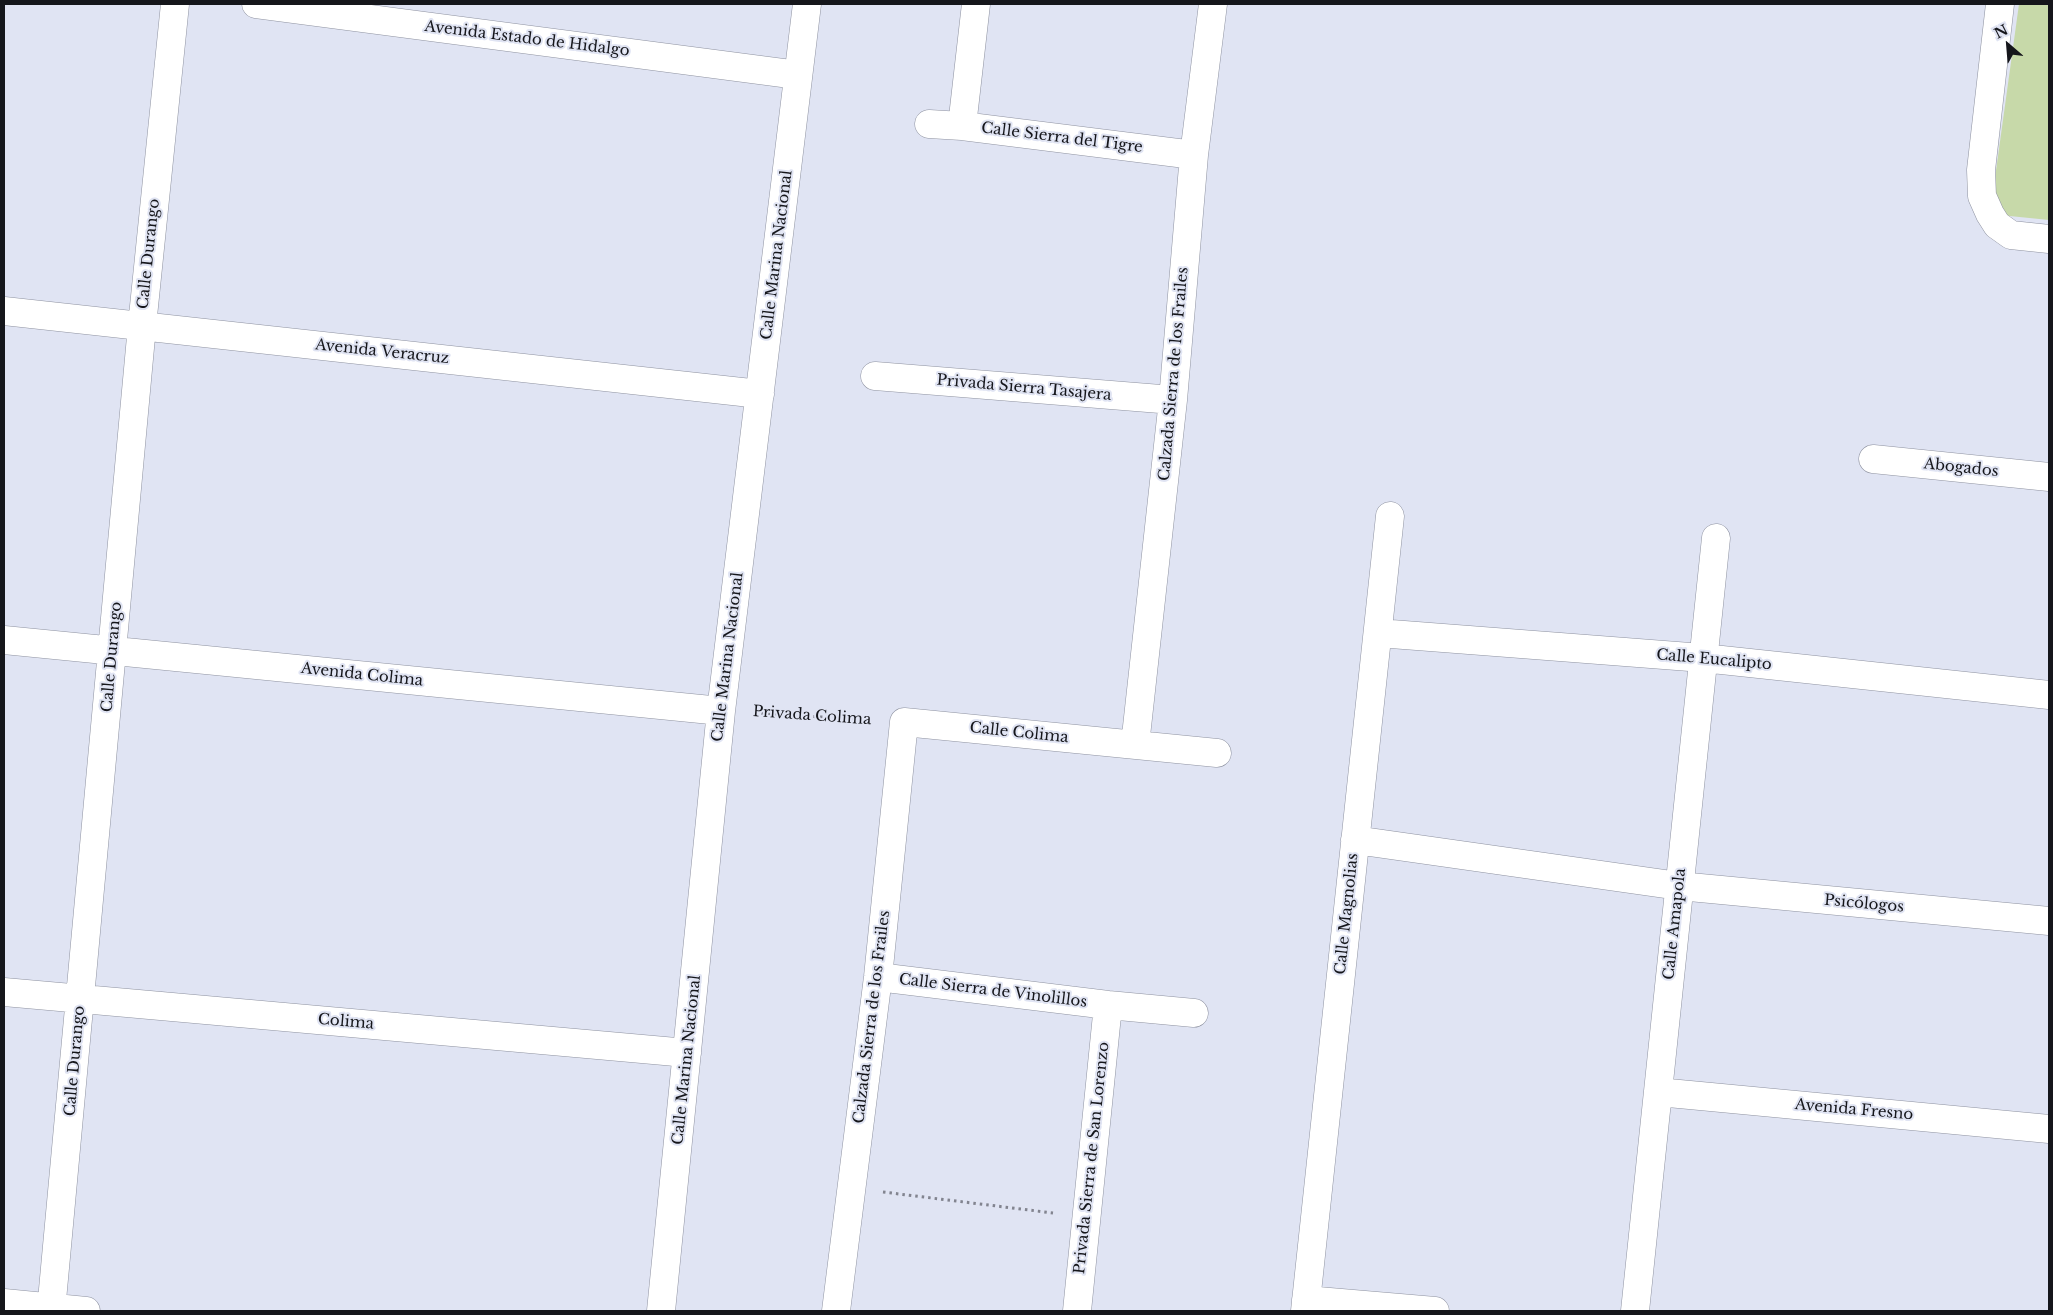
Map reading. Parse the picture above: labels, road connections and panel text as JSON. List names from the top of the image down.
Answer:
{
  "streets": {
    "street": [
      "Avenida Estado de Hidalgo",
      "Calle Sierra del Tigre",
      "Calle Durango",
      "Calle Marina Nacional",
      "Avenida Veracruz",
      "Calzada Sierra de los Frailes",
      "Privada Sierra Tasajera",
      "Abogados",
      "Calle Eucalipto",
      "Avenida Colima",
      "Calle Colima",
      "Psicólogos",
      "Calle Magnolias",
      "Calle Amapola",
      "Calle Sierra de Vinolillos",
      "Colima",
      "Avenida Fresno",
      "Privada Sierra de San Lorenzo"
    ],
    "path": ["Privada Colima"]
  },
  "crossings": [
    ["Avenida Estado de Hidalgo", "Calle Marina Nacional"],
    ["Calle Sierra del Tigre", "Calzada Sierra de los Frailes"],
    ["Calle Durango", "Avenida Veracruz"],
    ["Calle Durango", "Avenida Colima"],
    ["Calle Durango", "Colima"],
    ["Calle Marina Nacional", "Avenida Veracruz"],
    ["Calle Marina Nacional", "Avenida Colima"],
    ["Calle Marina Nacional", "Privada Colima"],
    ["Calle Marina Nacional", "Colima"],
    ["Calzada Sierra de los Frailes", "Privada Sierra Tasajera"],
    ["Calzada Sierra de los Frailes", "Privada Colima"],
    ["Calzada Sierra de los Frailes", "Calle Colima"],
    ["Calzada Sierra de los Frailes", "Calle Sierra de Vinolillos"],
    ["Calle Eucalipto", "Calle Magnolias"],
    ["Calle Eucalipto", "Calle Amapola"],
    ["Avenida Colima", "Privada Colima"],
    ["Privada Colima", "Calle Colima"],
    ["Psicólogos", "Calle Magnolias"],
    ["Psicólogos", "Calle Amapola"],
    ["Calle Amapola", "Avenida Fresno"],
    ["Calle Sierra de Vinolillos", "Privada Sierra de San Lorenzo"]
  ],
  "north": "top left"
}
